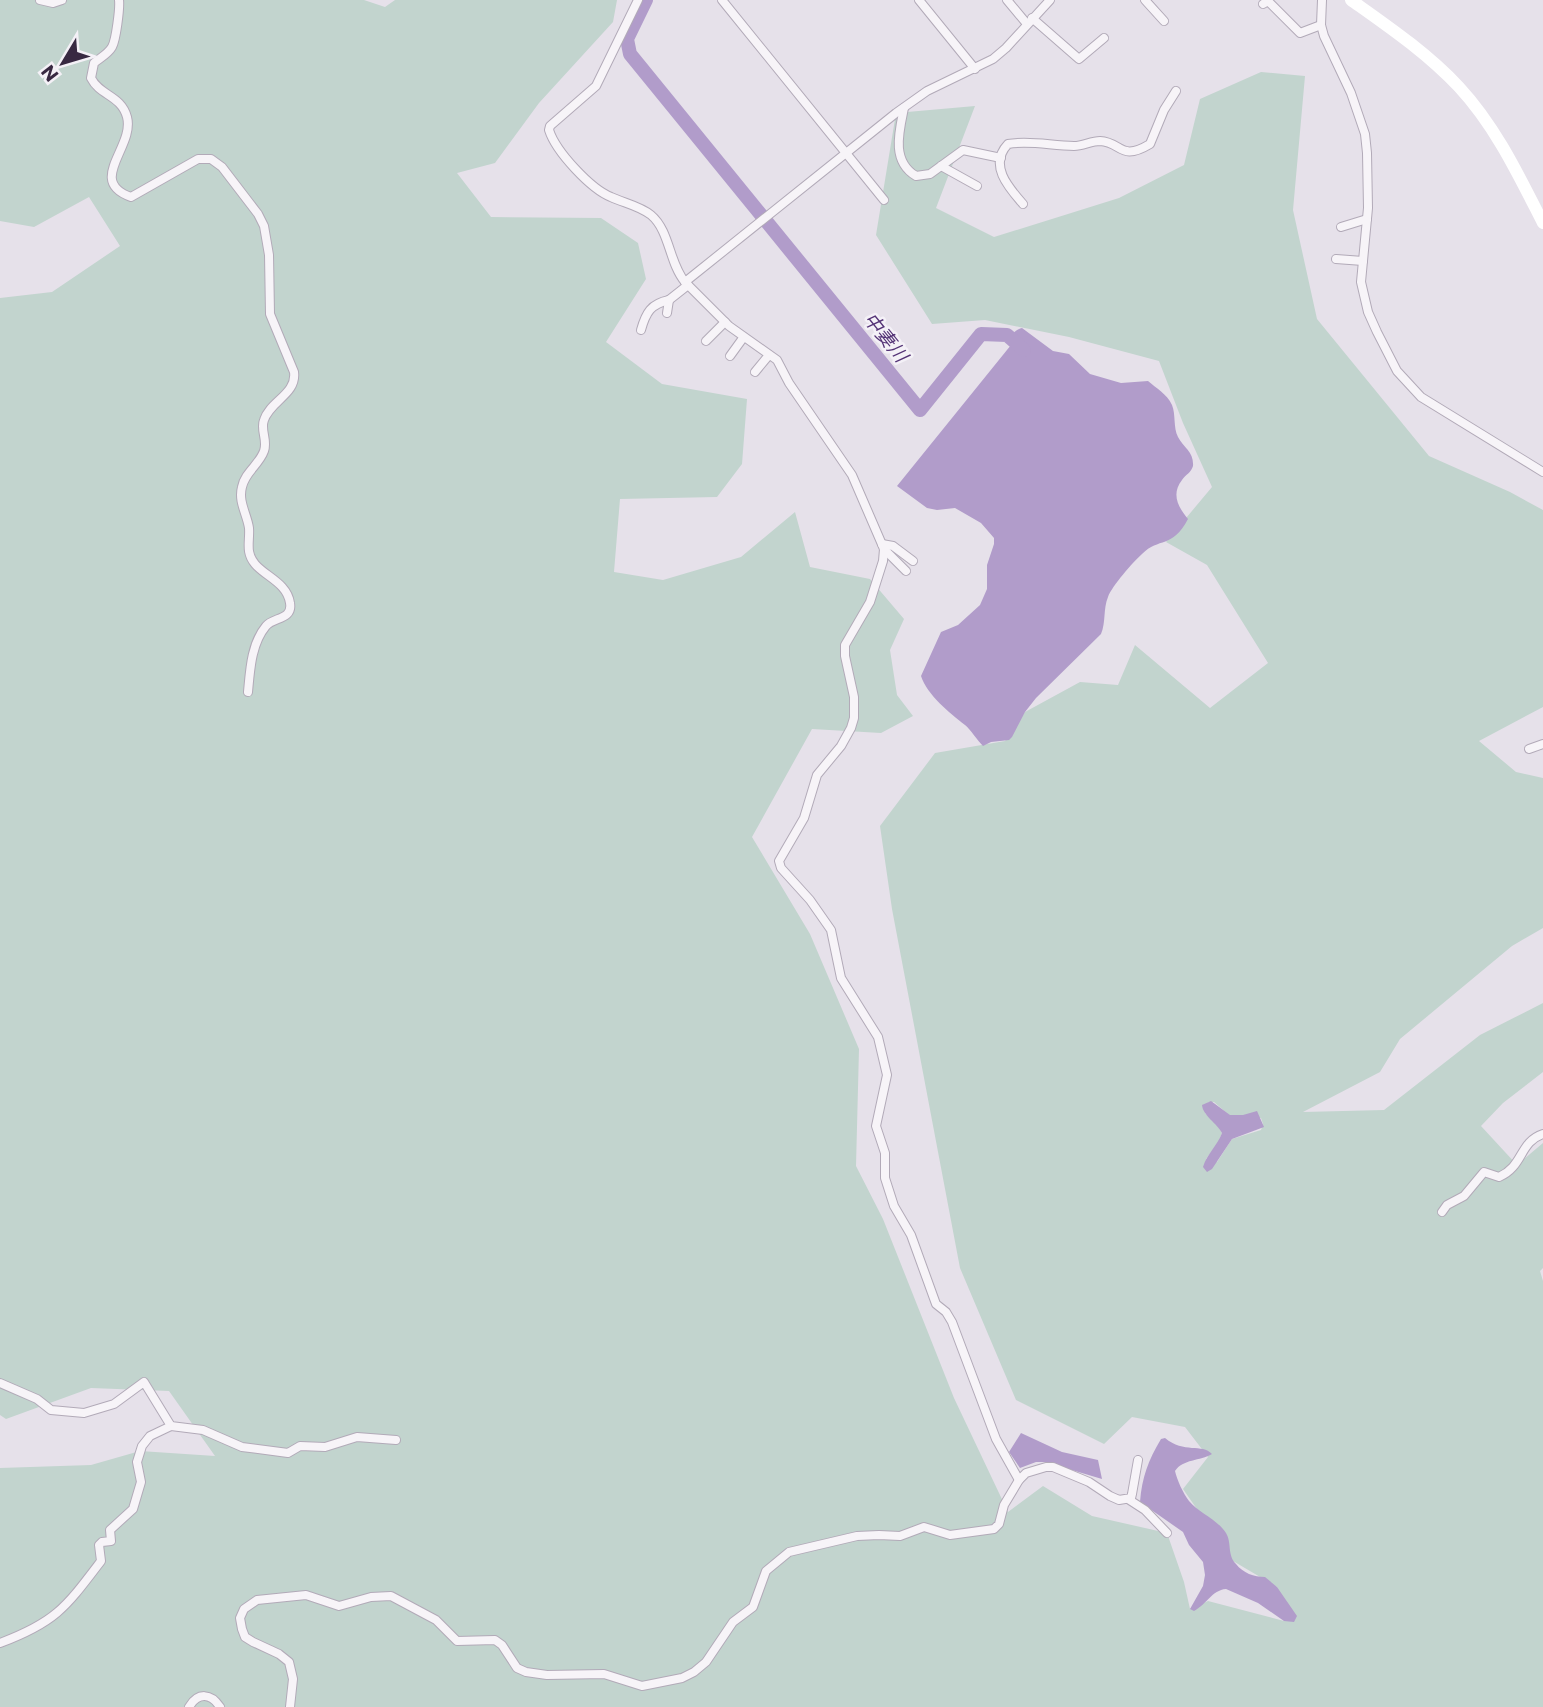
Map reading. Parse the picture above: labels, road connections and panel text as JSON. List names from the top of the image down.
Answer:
{
  "water": ["中妻川"],
  "north": "bottom left"
}
